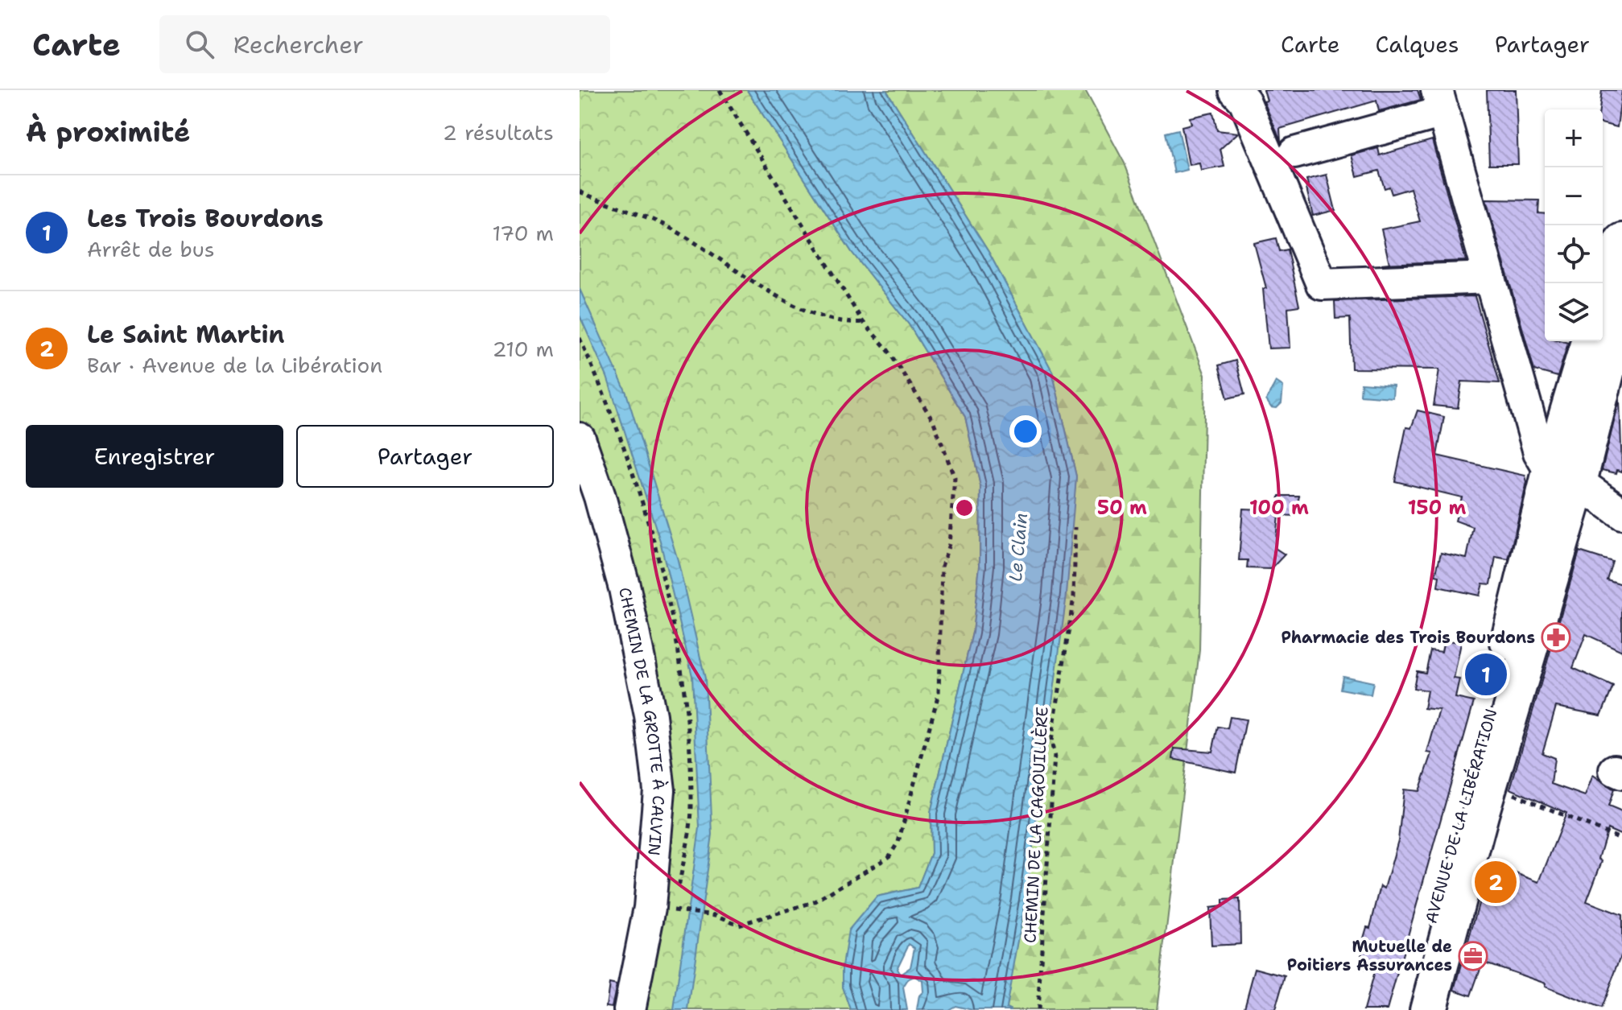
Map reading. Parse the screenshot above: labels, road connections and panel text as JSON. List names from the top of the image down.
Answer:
{
  "streets": {
    "main road": ["AVENUE DE LA LIBÉRATION"],
    "street": ["CHEMIN DE LA GROTTE À CALVIN"],
    "path": ["CHEMIN DE LA CAGOUILLÈRE"]
  },
  "water": ["Le Clain"],
  "places": {
    "pharmacy": ["Pharmacie des Trois Bourdons"],
    "office": ["Mutuelle de Poitiers Assurances"]
  },
  "page": {
    "header": "Carte",
    "search": "Rechercher",
    "nav": ["Carte", "Calques", "Partager"],
    "heading": ["À proximité", "2 résultats"],
    "map_buttons": ["+", "−"],
    "list": [
      {
        "mark": "1",
        "name": "Les Trois Bourdons",
        "note": "Arrêt de bus",
        "value": "170 m"
      },
      {
        "mark": "2",
        "name": "Le Saint Martin",
        "note": "Bar · Avenue de la Libération",
        "value": "210 m"
      }
    ],
    "buttons": ["Enregistrer", "Partager"],
    "pins": ["1", "2"]
  },
  "rings": ["50 m", "100 m", "150 m"]
}
